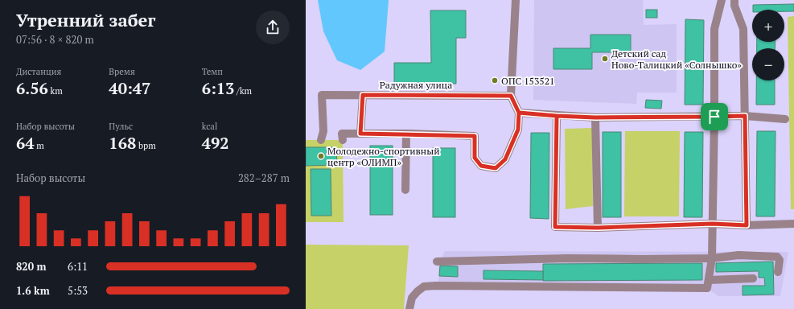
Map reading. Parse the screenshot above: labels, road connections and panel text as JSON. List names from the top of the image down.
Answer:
{
  "streets": {
    "street": ["Радужная улица"]
  },
  "places": ["Детский сад Ново-Талицкий «Солнышко»", "ОПС 153521", "Молодежно-спортивный центр «ОЛИМП»"],
  "page": {
    "heading": ["Утренний забег", "07:56 · 8 × 820 m"],
    "map_buttons": ["+", "−"],
    "stats": [
      ["Дистанция", "6.56 km"],
      ["Время", "40:47"],
      ["Темп", "6:13 /km"],
      ["Набор высоты", "64 m"],
      ["Пульс", "168 bpm"],
      ["kcal", "492"]
    ],
    "chart": ["Набор высоты", "282–287 m"],
    "list": [
      {
        "name": "820 m",
        "note": "6:11"
      },
      {
        "name": "1.6 km",
        "note": "5:53"
      }
    ]
  }
}
